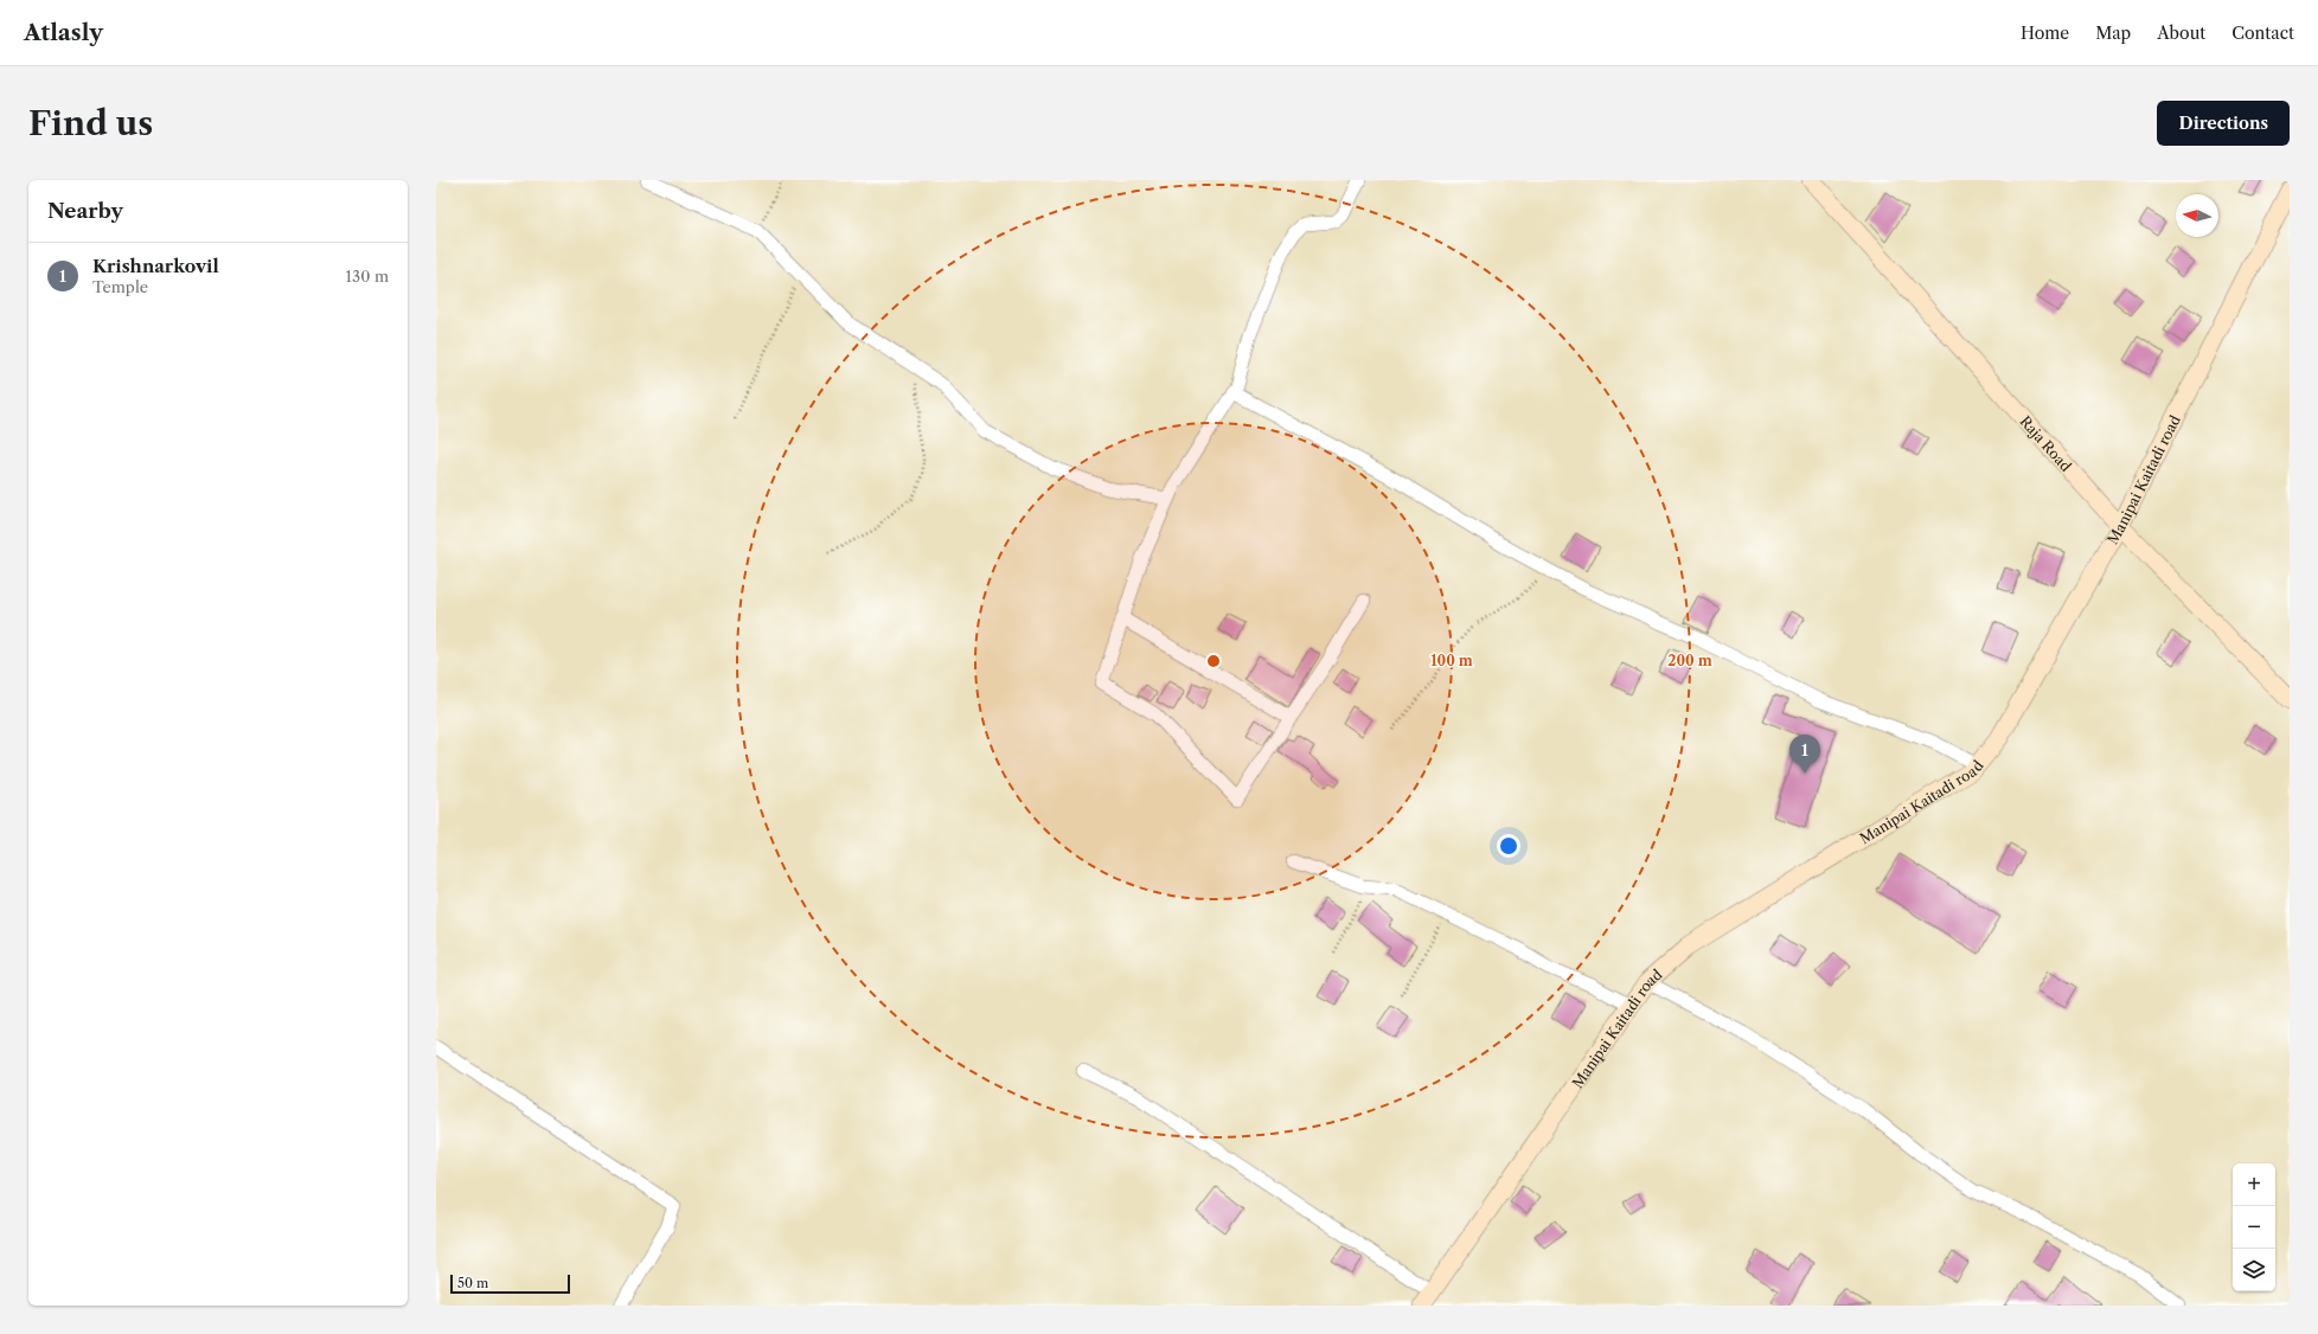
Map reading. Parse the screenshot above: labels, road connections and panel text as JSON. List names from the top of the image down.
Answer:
{
  "streets": {
    "main road": ["Raja Road", "Manipai Kaitadi road"]
  },
  "crossings": [
    ["Raja Road", "Manipai Kaitadi road"]
  ],
  "scale_bar": "50 m",
  "north": "left",
  "page": {
    "header": "Atlasly",
    "nav": [
      "Home",
      "Map",
      "About",
      "Contact"
    ],
    "buttons": "Directions",
    "title": "Find us",
    "heading": "Nearby",
    "list": [
      {
        "mark": "1",
        "name": "Krishnarkovil",
        "note": "Temple",
        "value": "130 m"
      }
    ],
    "pins": "1",
    "map_buttons": ["+", "−"],
    "scale": "50 m"
  },
  "rings": ["100 m", "200 m"]
}
